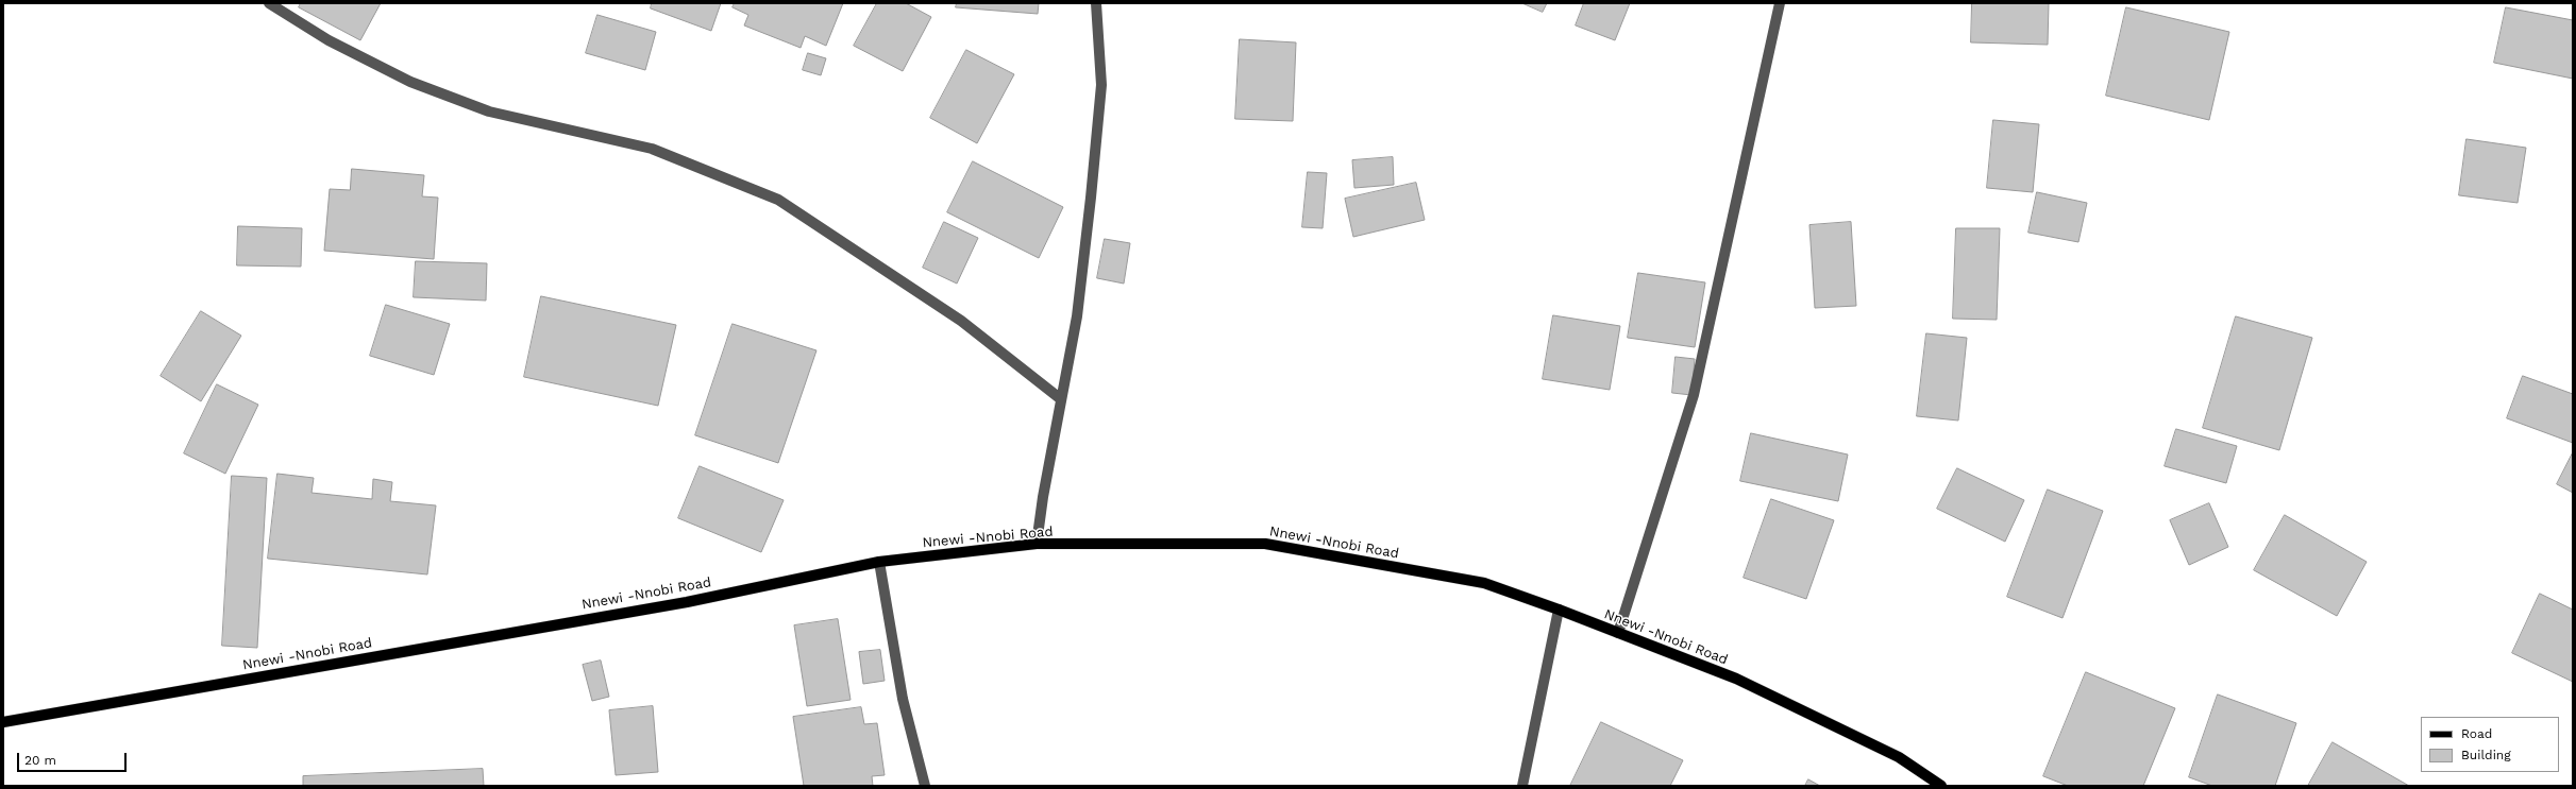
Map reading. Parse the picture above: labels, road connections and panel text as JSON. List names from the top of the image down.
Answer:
{
  "streets": {
    "main road": ["Nnewi -Nnobi Road"]
  },
  "legend": ["Road", "Building"],
  "scale_bar": "20 m"
}
